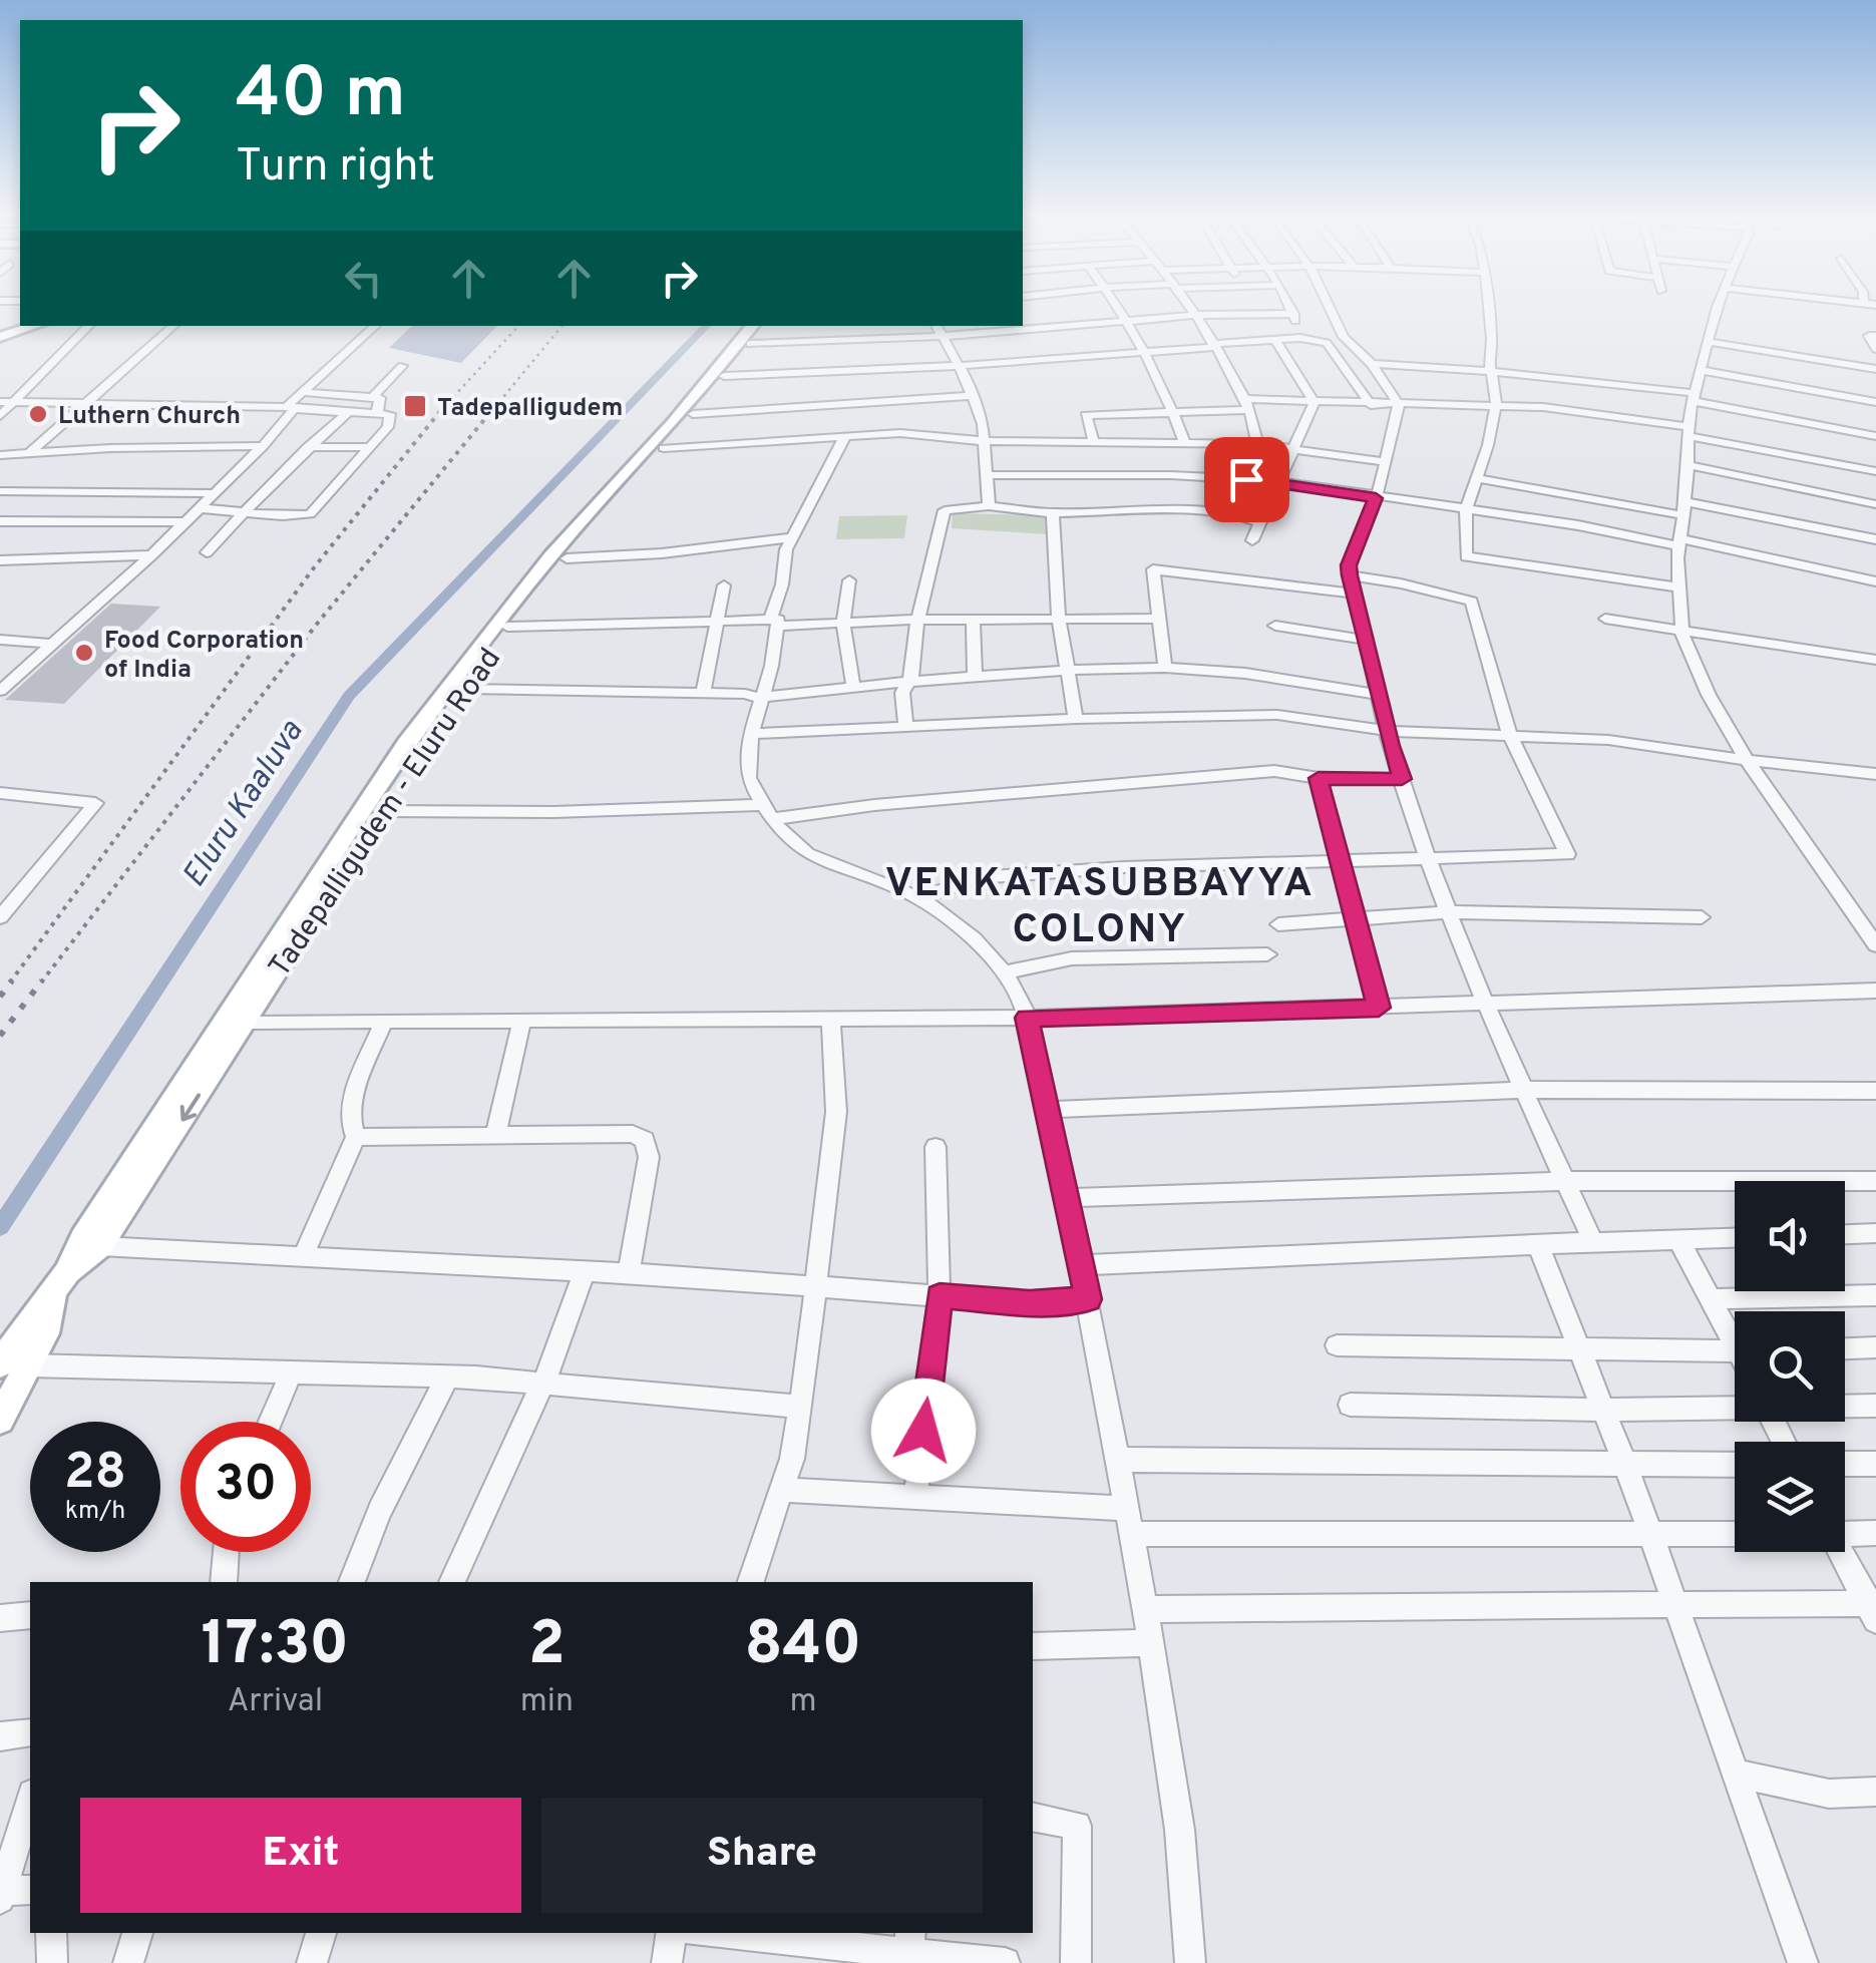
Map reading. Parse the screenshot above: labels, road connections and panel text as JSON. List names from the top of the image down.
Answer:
{
  "streets": {
    "main road": ["Tadepalligudem - Eluru Road"]
  },
  "districts": ["VENKATASUBBAYYA COLONY"],
  "water": ["Eluru Kaaluva"],
  "places": {
    "transit": ["Tadepalligudem"],
    "other": ["Luthern Church", "Food Corporation of India"]
  },
  "page": {
    "turn": ["40 m", "Turn right"],
    "speed": "28 km/h",
    "limit": "30",
    "eta": [
      "17:30",
      "Arrival",
      "2",
      "min",
      "840",
      "m"
    ],
    "buttons": ["Exit", "Share"]
  }
}
